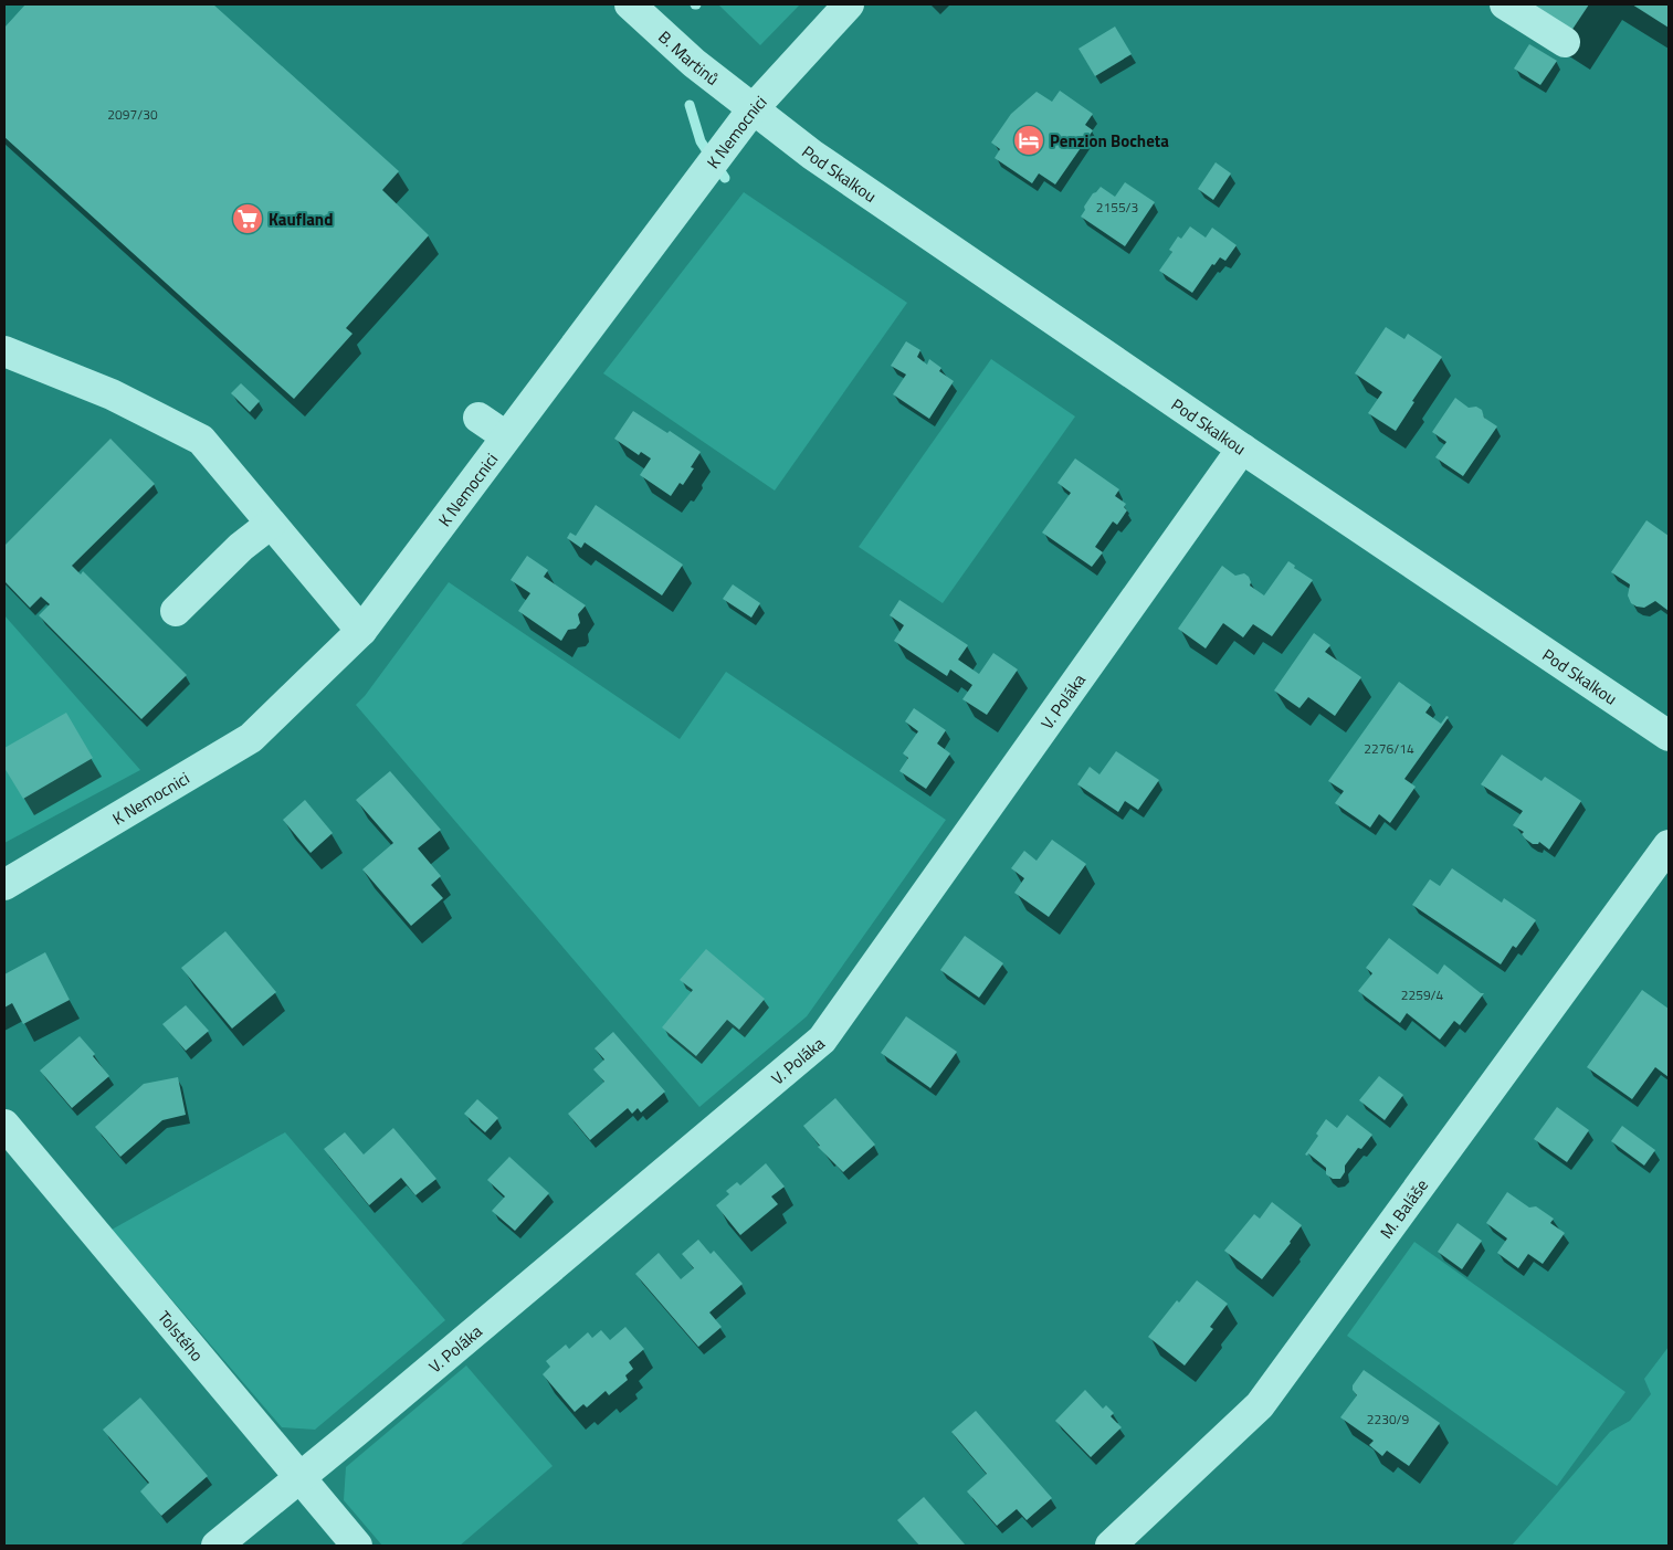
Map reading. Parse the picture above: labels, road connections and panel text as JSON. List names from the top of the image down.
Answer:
{
  "streets": {
    "street": [
      "B. Martinů",
      "K Nemocnici",
      "Pod Skalkou",
      "V. Poláka",
      "M. Baláše",
      "Tolstého"
    ]
  },
  "crossings": [
    ["B. Martinů", "K Nemocnici"],
    ["B. Martinů", "Pod Skalkou"],
    ["K Nemocnici", "Pod Skalkou"],
    ["Pod Skalkou", "V. Poláka"],
    ["V. Poláka", "Tolstého"]
  ],
  "places": {
    "hotel": ["Penzion Bocheta"],
    "supermarket": ["Kaufland"]
  },
  "house_numbers": [
    "2097/30",
    "2155/3",
    "2276/14",
    "2259/4",
    "2230/9"
  ]
}
